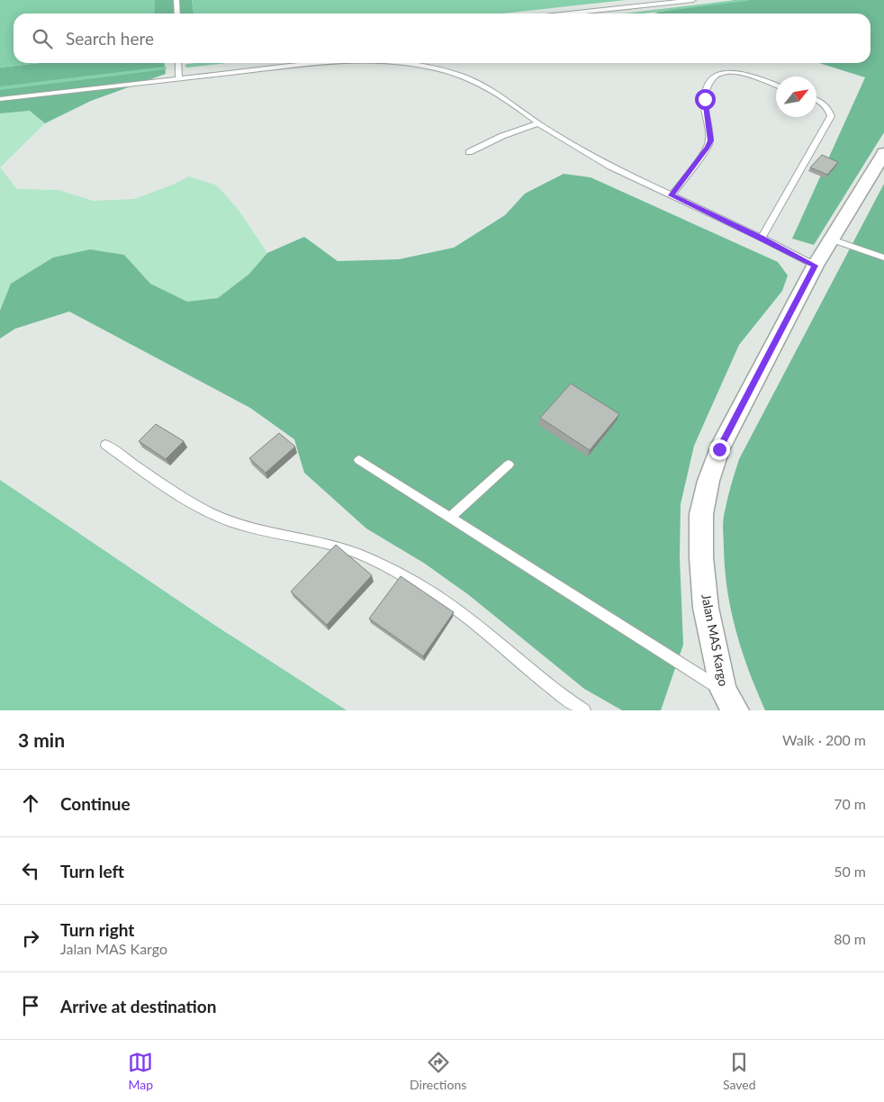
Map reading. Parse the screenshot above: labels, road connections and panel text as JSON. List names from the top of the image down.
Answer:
{
  "streets": {
    "street": ["Jalan MAS Kargo"]
  },
  "north": "top right",
  "page": {
    "search": "Search here",
    "heading": ["3 min", "Walk · 200 m"],
    "list": [
      ["Continue", "70 m"],
      ["Turn left", "50 m"],
      ["Turn right", "Jalan MAS Kargo", "80 m"],
      "Arrive at destination"
    ],
    "nav": ["Map", "Directions", "Saved"]
  }
}
